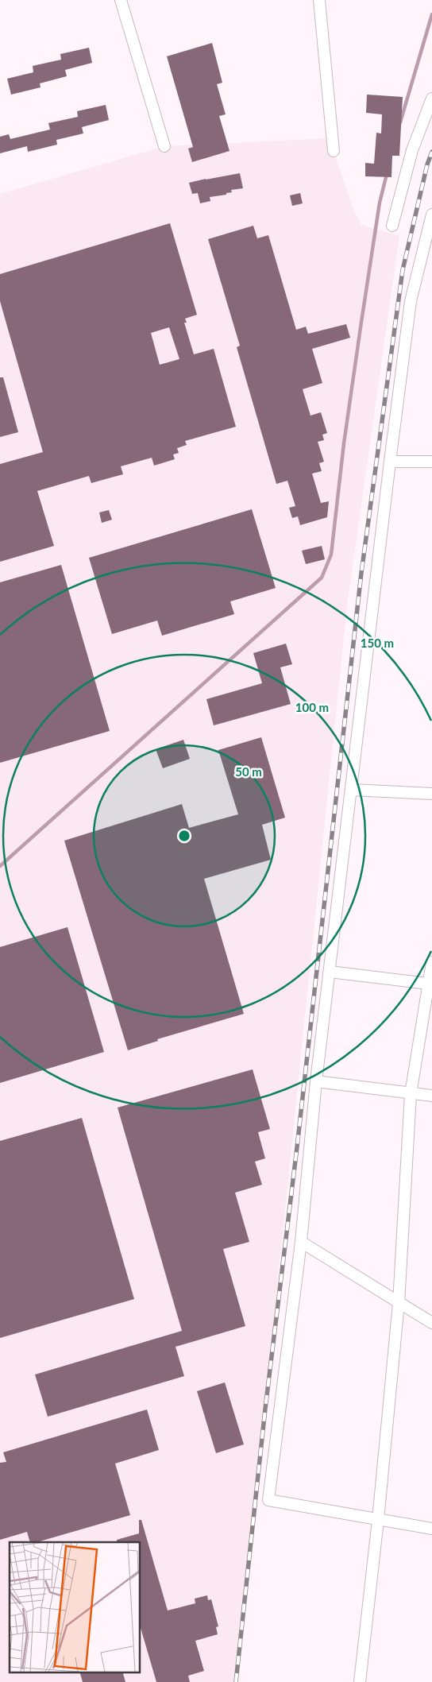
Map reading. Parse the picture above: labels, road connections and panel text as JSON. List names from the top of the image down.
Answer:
{
  "rings": ["150 m", "100 m", "50 m"]
}
